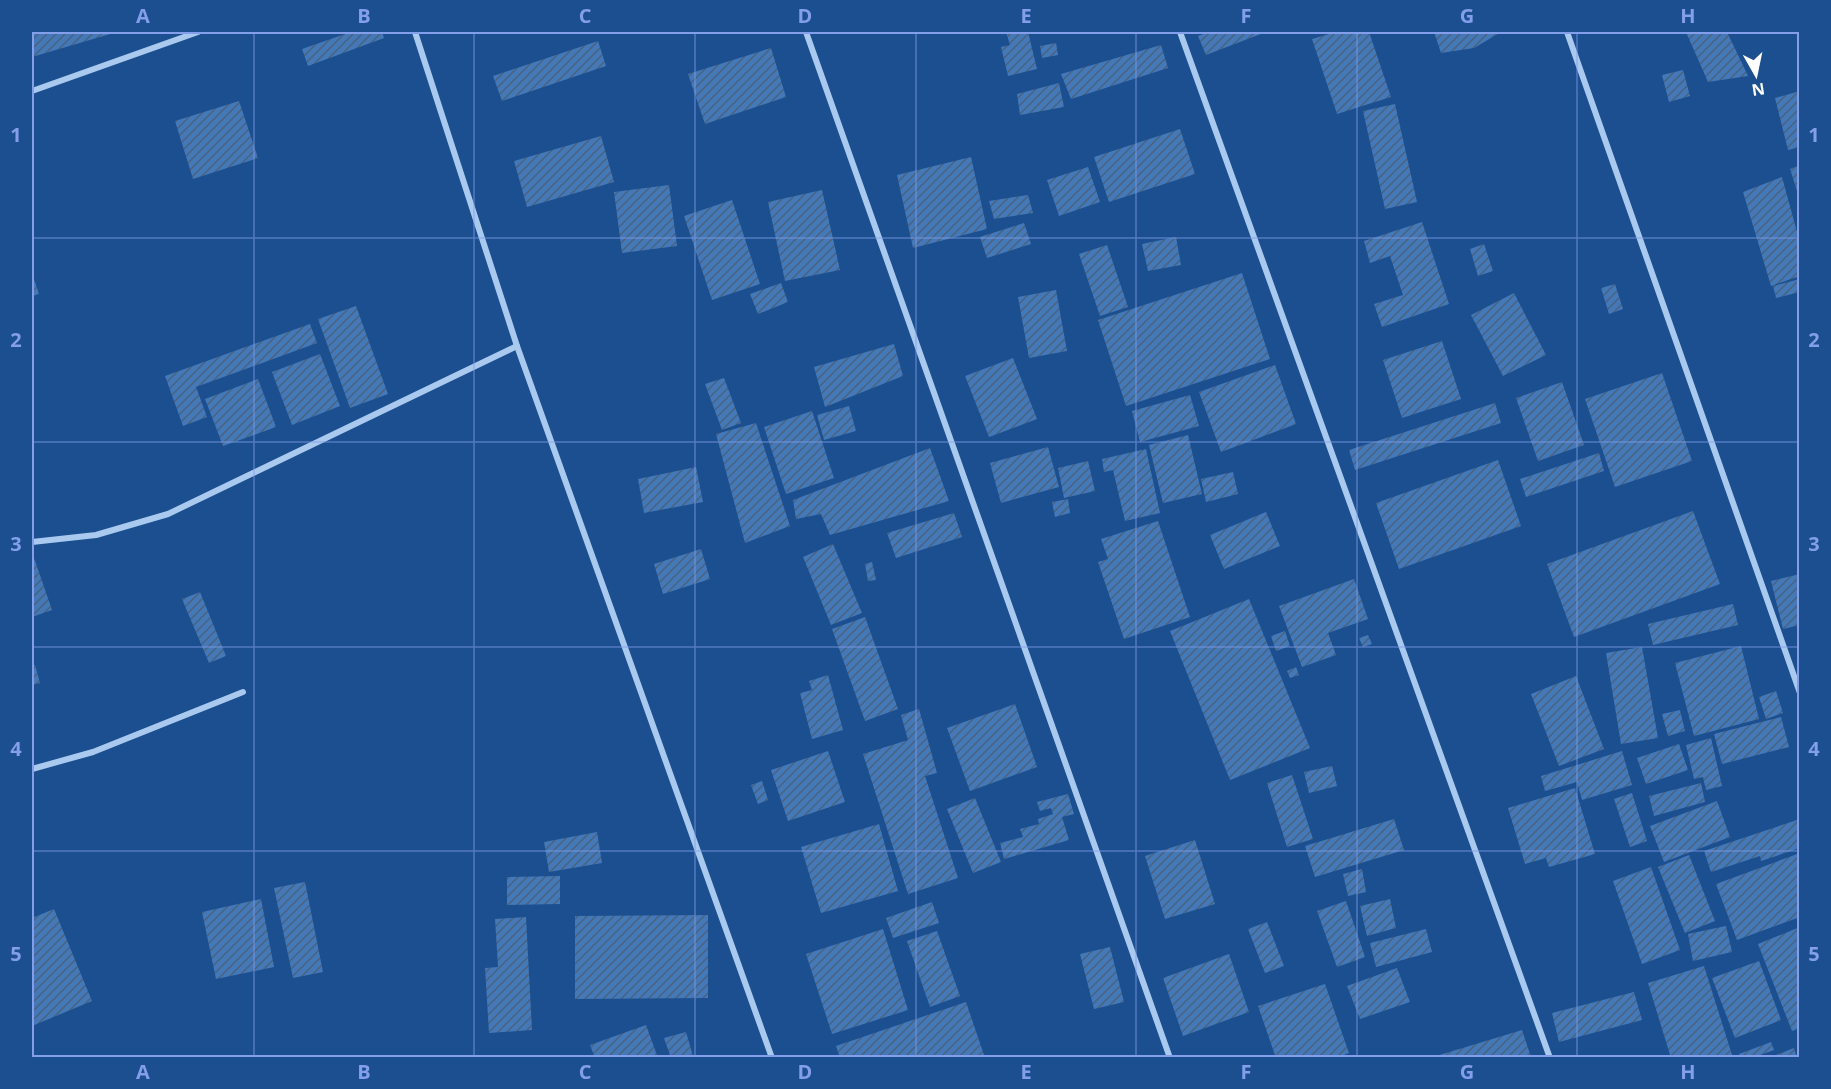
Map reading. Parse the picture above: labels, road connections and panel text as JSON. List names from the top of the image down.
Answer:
{
  "north": "bottom",
  "grid": {
    "columns": [
      "A",
      "B",
      "C",
      "D",
      "E",
      "F",
      "G",
      "H"
    ],
    "rows": [
      "1",
      "2",
      "3",
      "4",
      "5"
    ]
  }
}
